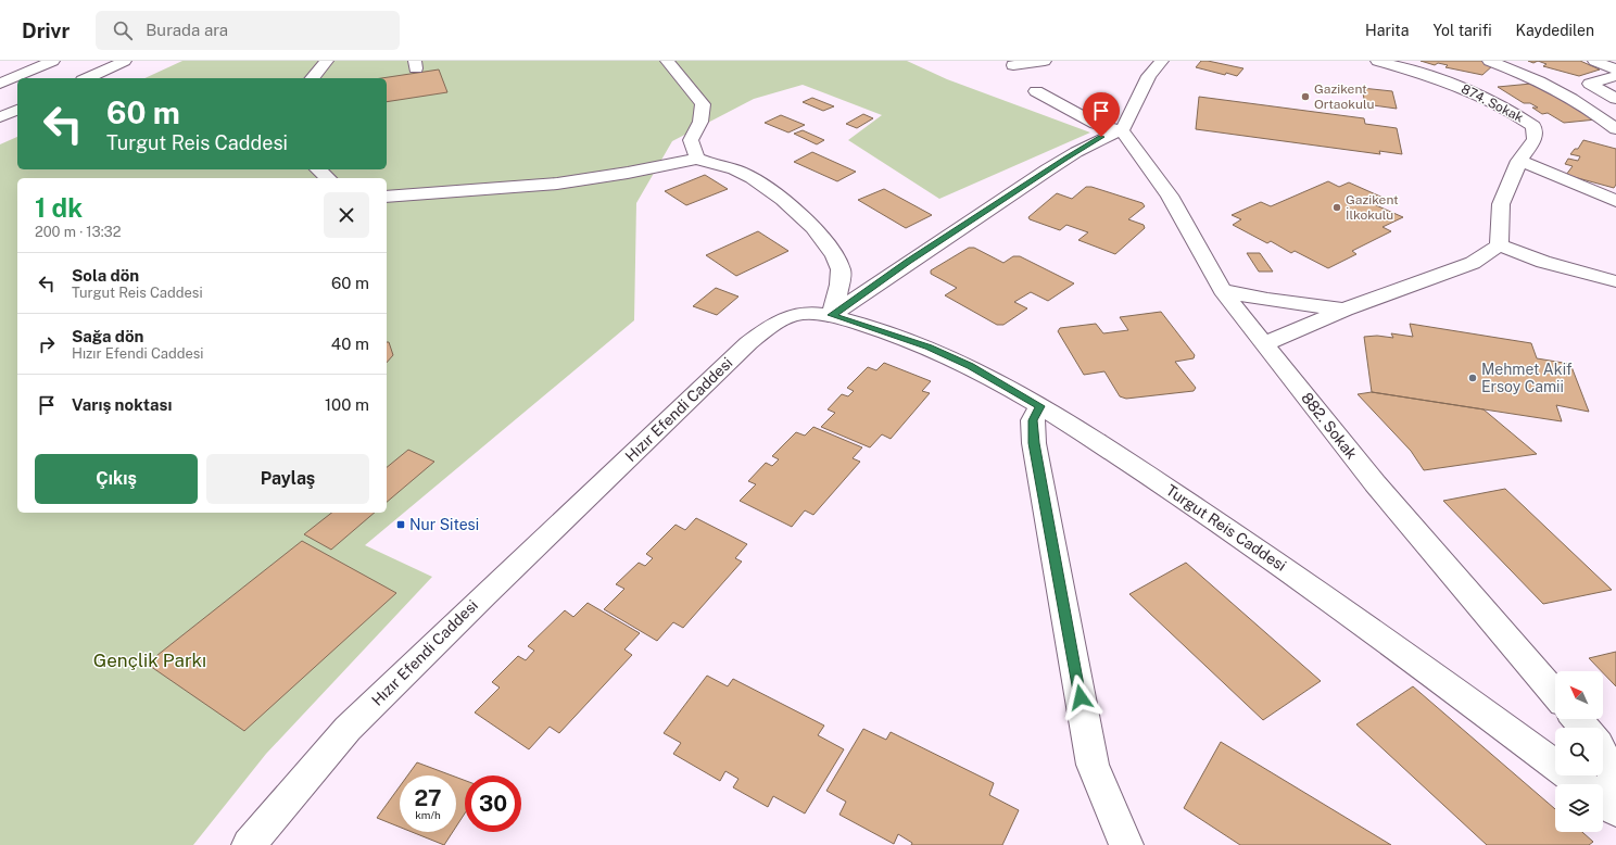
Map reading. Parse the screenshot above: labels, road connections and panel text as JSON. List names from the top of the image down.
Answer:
{
  "streets": {
    "main road": [
      "874. Sokak",
      "Hızır Efendi Caddesi",
      "882. Sokak",
      "Turgut Reis Caddesi"
    ]
  },
  "crossings": [
    ["Hızır Efendi Caddesi", "Turgut Reis Caddesi"]
  ],
  "parks": ["Gençlik Parkı"],
  "places": {
    "other": ["Gazikent Ortaokulu", "Gazikent İlkokulu", "Mehmet Akif Ersoy Camii"],
    "transit": ["Nur Sitesi"]
  },
  "north": "top left",
  "page": {
    "header": "Drivr",
    "search": "Burada ara",
    "nav": ["Harita", "Yol tarifi", "Kaydedilen"],
    "turn": ["60 m", "Turgut Reis Caddesi"],
    "heading": ["1 dk", "200 m · 13:32"],
    "list": [
      {
        "name": "Sola dön",
        "note": "Turgut Reis Caddesi",
        "value": "60 m"
      },
      {
        "name": "Sağa dön",
        "note": "Hızır Efendi Caddesi",
        "value": "40 m"
      },
      {
        "name": "Varış noktası",
        "value": "100 m"
      }
    ],
    "buttons": ["Çıkış", "Paylaş"],
    "speed": "27 km/h",
    "limit": "30"
  }
}
